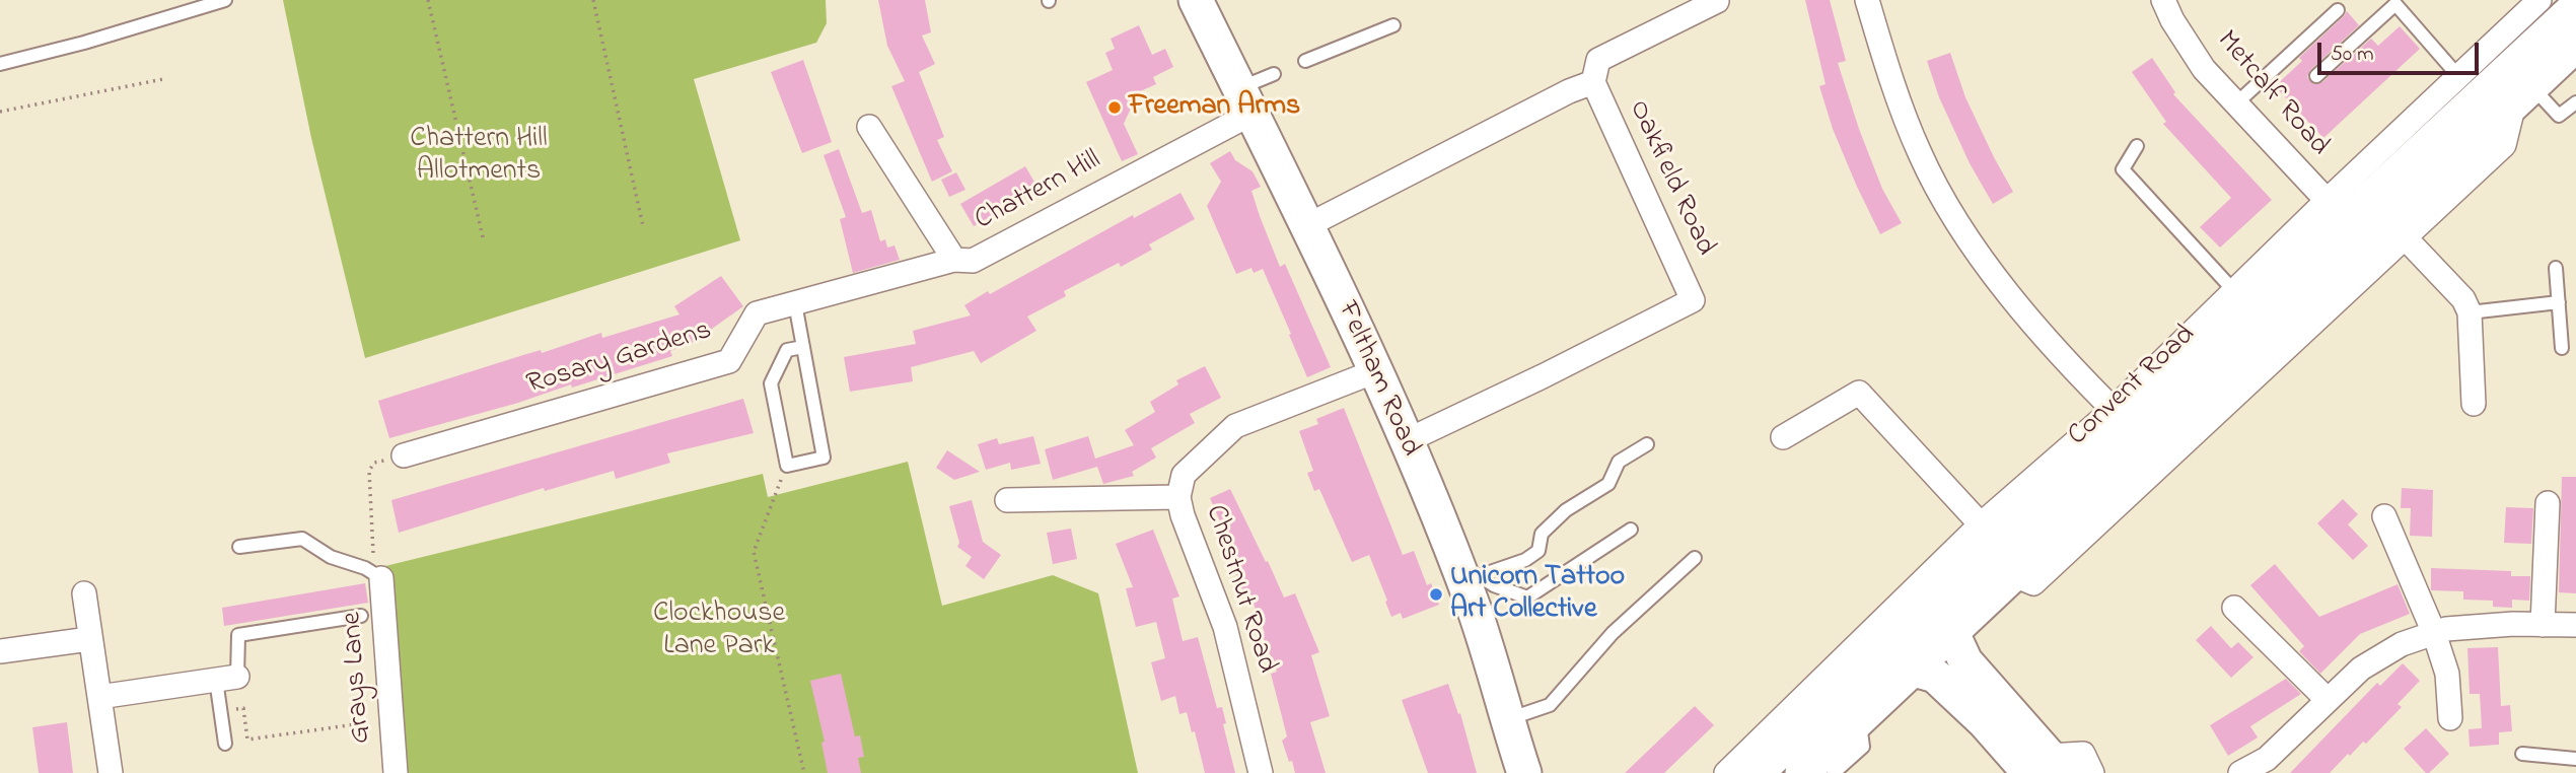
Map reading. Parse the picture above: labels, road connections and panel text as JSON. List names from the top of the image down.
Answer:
{
  "streets": {
    "main road": ["Feltham Road", "Convent Road"],
    "street": [
      "Metcalf Road",
      "Oakfield Road",
      "Chattern Hill",
      "Rosary Gardens",
      "Chestnut Road",
      "Grays Lane"
    ]
  },
  "crossings": [
    ["Metcalf Road", "Convent Road"],
    ["Oakfield Road", "Feltham Road"],
    ["Chattern Hill", "Rosary Gardens"],
    ["Chattern Hill", "Feltham Road"],
    ["Feltham Road", "Chestnut Road"]
  ],
  "parks": ["Chattern Hill Allotments", "Clockhouse Lane Park"],
  "places": ["Freeman Arms", "Unicorn Tattoo Art Collective"],
  "scale_bar": "50 m"
}
